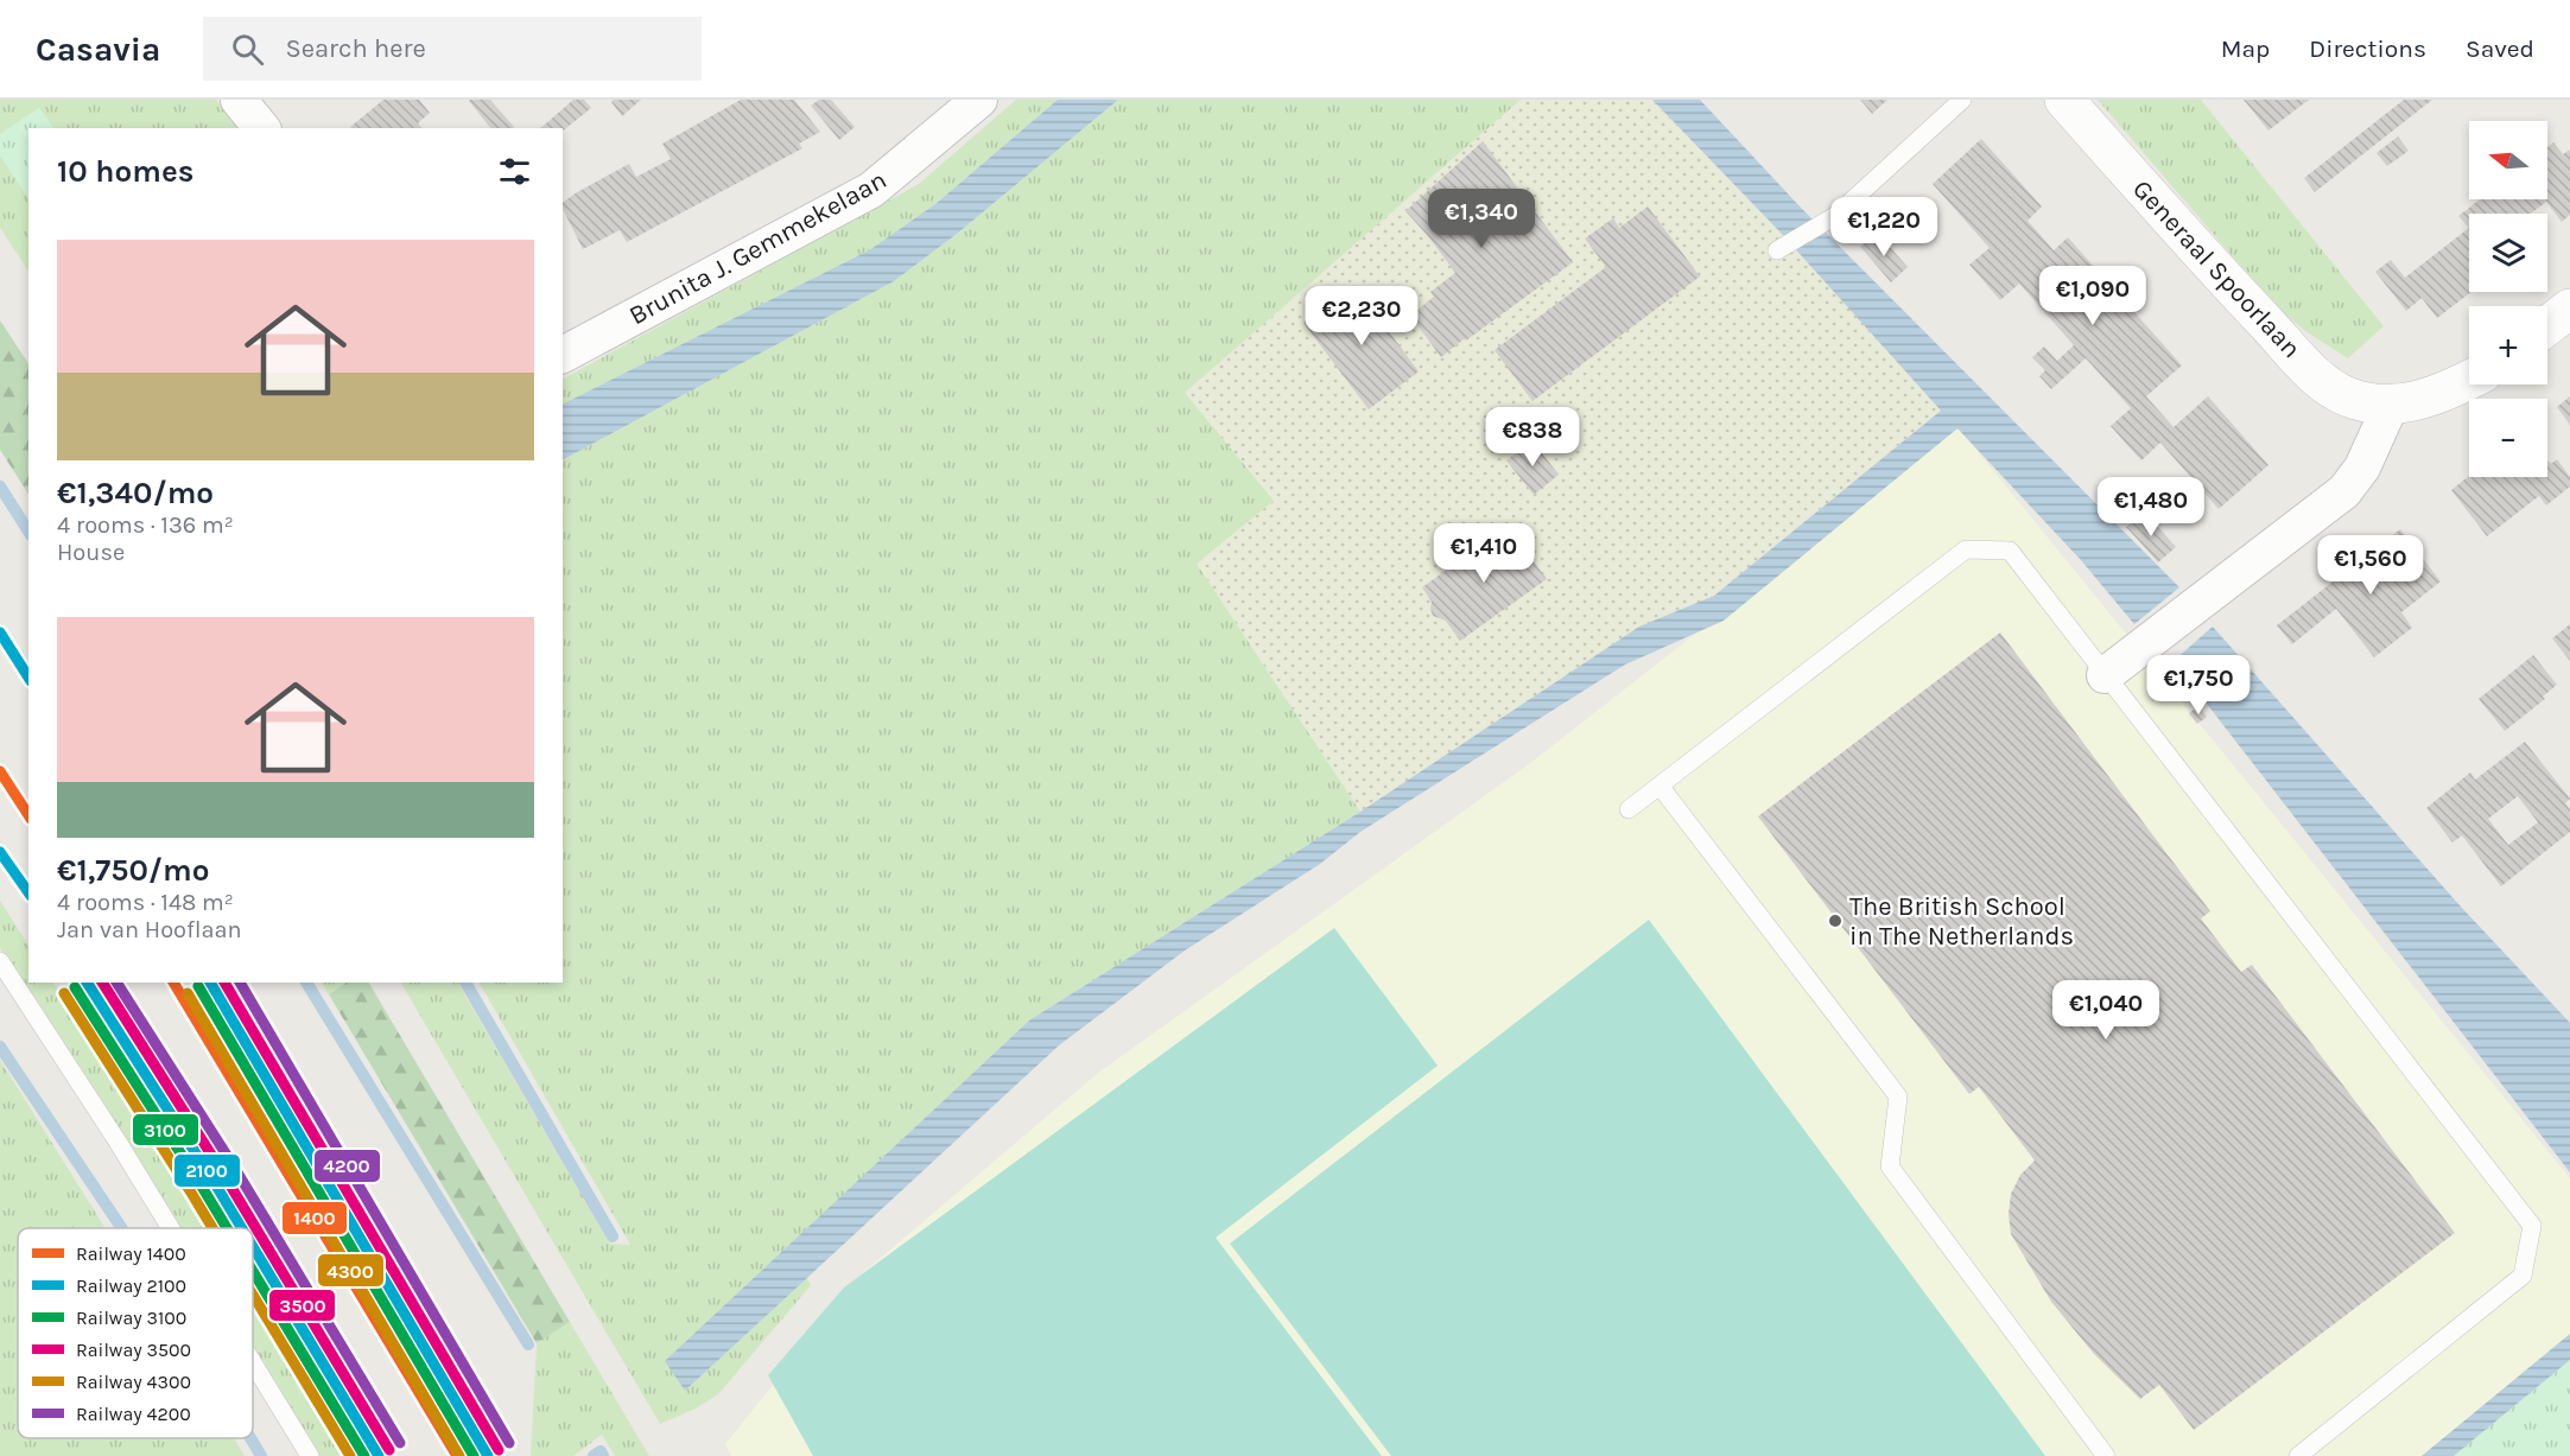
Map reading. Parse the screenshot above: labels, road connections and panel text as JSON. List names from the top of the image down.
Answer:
{
  "streets": {
    "street": ["Brunita J. Gemmekelaan", "Generaal Spoorlaan"]
  },
  "places": ["The British School in The Netherlands"],
  "lines": [
    "rail line 2100",
    "rail line 1400",
    "rail line 3500",
    "rail line 4200",
    "rail line 3100",
    "rail line 4300"
  ],
  "legend": [
    "Railway 1400",
    "Railway 2100",
    "Railway 3100",
    "Railway 3500",
    "Railway 4300",
    "Railway 4200"
  ],
  "north": "left",
  "page": {
    "header": "Casavia",
    "search": "Search here",
    "nav": ["Map", "Directions", "Saved"],
    "map_buttons": ["+", "−"],
    "heading": "10 homes",
    "price": [
      "€1,340",
      "€1,220",
      "€1,090",
      "€2,230",
      "€838",
      "€1,480",
      "€1,410",
      "€1,560",
      "€1,750",
      "€1,040"
    ],
    "list": [
      {
        "name": "€1,340/mo",
        "note": "4 rooms · 136 m² · House"
      },
      {
        "name": "€1,750/mo",
        "note": "4 rooms · 148 m² · Jan van Hooflaan"
      }
    ]
  }
}
